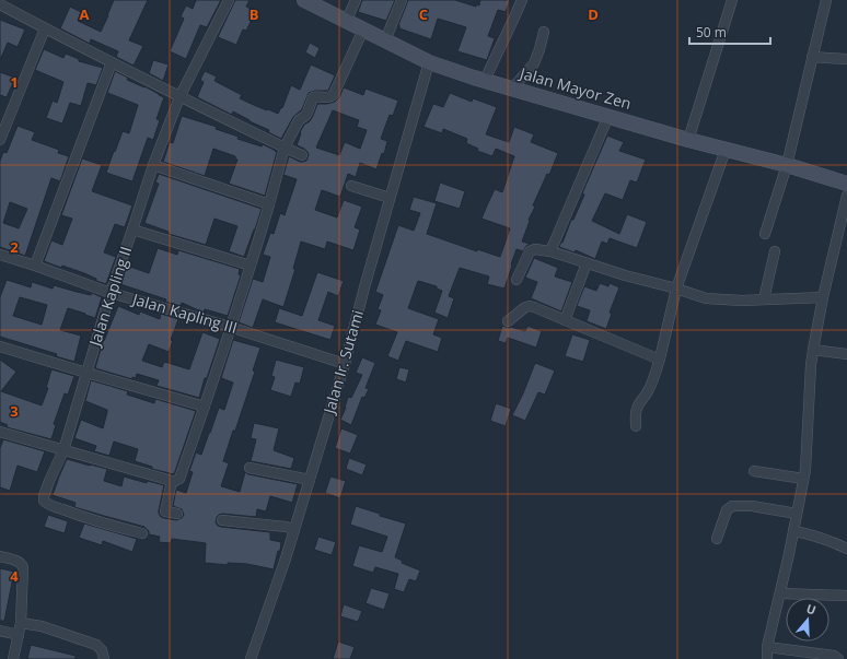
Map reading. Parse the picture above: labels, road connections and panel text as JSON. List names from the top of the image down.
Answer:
{
  "streets": {
    "street": [
      "Jalan Mayor Zen",
      "Jalan Kapling II",
      "Jalan Kapling III",
      "Jalan Ir. Sutami"
    ]
  },
  "crossings": [
    ["Jalan Mayor Zen", "Jalan Ir. Sutami"],
    ["Jalan Kapling II", "Jalan Kapling III"],
    ["Jalan Kapling III", "Jalan Ir. Sutami"]
  ],
  "scale_bar": "50 m",
  "north": "top",
  "grid": {
    "columns": [
      "A",
      "B",
      "C",
      "D"
    ],
    "rows": [
      "1",
      "2",
      "3",
      "4"
    ]
  }
}
